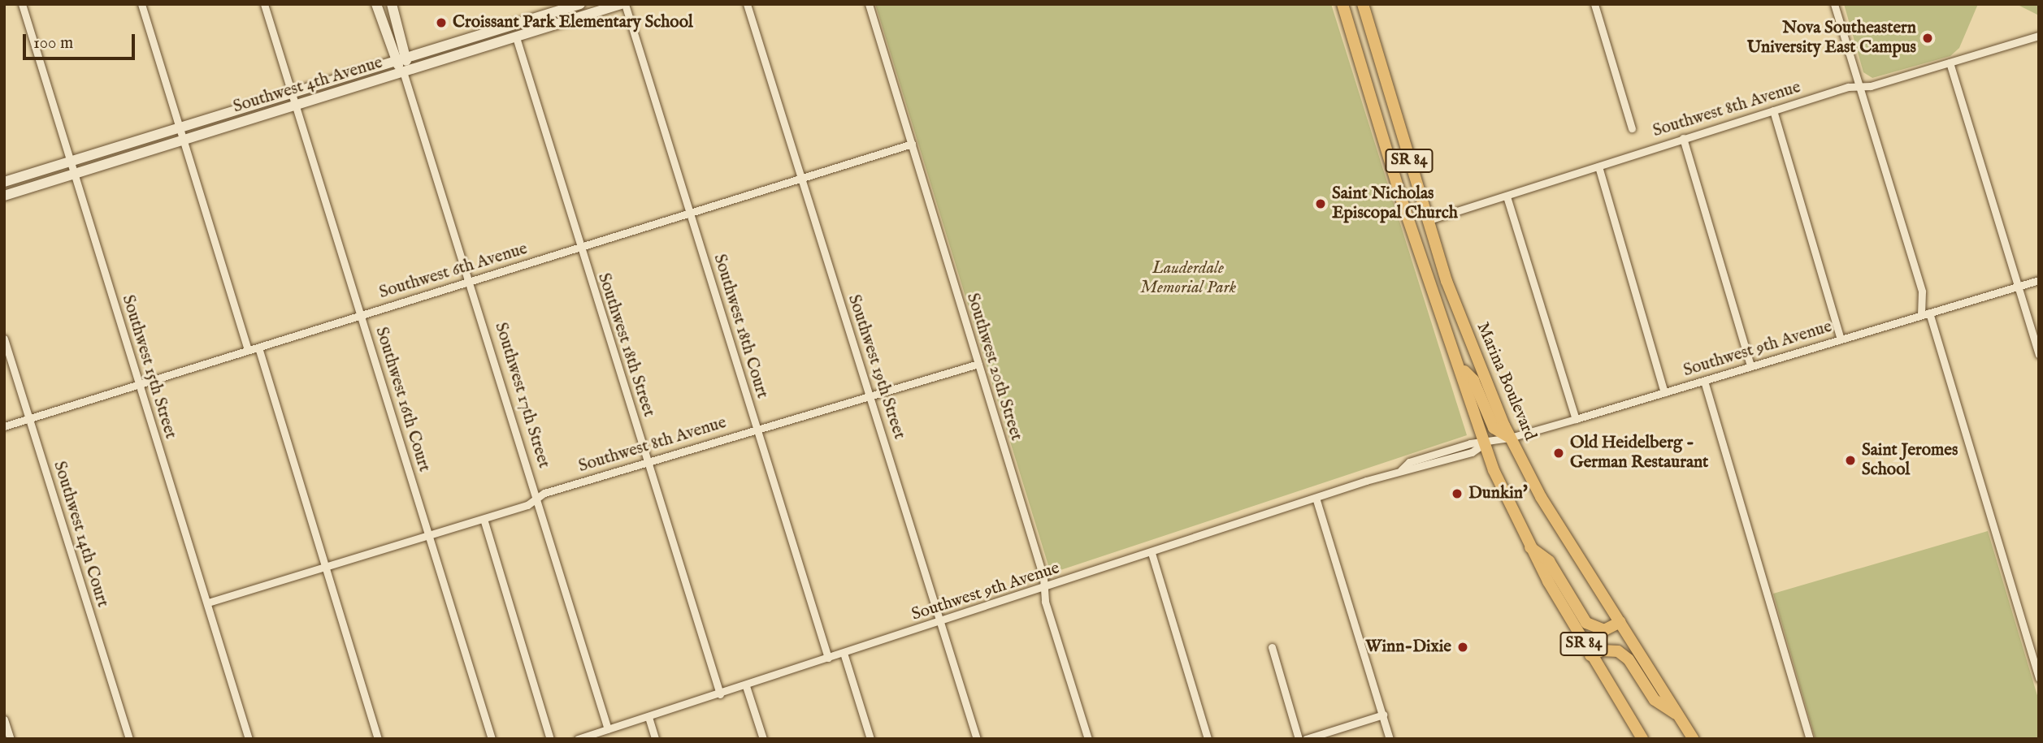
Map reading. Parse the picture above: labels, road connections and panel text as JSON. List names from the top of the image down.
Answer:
{
  "streets": {
    "main road": [
      "Southwest 4th Avenue",
      "SR 84",
      "Marina Boulevard",
      "Southwest 17th Street"
    ],
    "street": [
      "Southwest 8th Avenue",
      "Southwest 6th Avenue",
      "Southwest 18th Court",
      "Southwest 18th Street",
      "Southwest 9th Avenue",
      "Southwest 15th Street",
      "Southwest 19th Street",
      "Southwest 20th Street",
      "Southwest 16th Court",
      "Southwest 14th Court"
    ]
  },
  "crossings": [
    ["Southwest 4th Avenue", "Southwest 18th Court"],
    ["Southwest 4th Avenue", "Southwest 18th Street"],
    ["Southwest 4th Avenue", "Southwest 15th Street"],
    ["Southwest 4th Avenue", "Southwest 17th Street"],
    ["Southwest 4th Avenue", "Southwest 16th Court"],
    ["Southwest 8th Avenue", "Southwest 18th Court"],
    ["Southwest 8th Avenue", "Southwest 18th Street"],
    ["Southwest 8th Avenue", "Southwest 15th Street"],
    ["Southwest 8th Avenue", "Southwest 19th Street"],
    ["Southwest 8th Avenue", "Southwest 20th Street"],
    ["Southwest 8th Avenue", "Marina Boulevard"],
    ["Southwest 8th Avenue", "Southwest 17th Street"],
    ["Southwest 8th Avenue", "Southwest 16th Court"],
    ["Southwest 6th Avenue", "Southwest 18th Court"],
    ["Southwest 6th Avenue", "Southwest 18th Street"],
    ["Southwest 6th Avenue", "Southwest 15th Street"],
    ["Southwest 6th Avenue", "Southwest 19th Street"],
    ["Southwest 6th Avenue", "Southwest 20th Street"],
    ["Southwest 6th Avenue", "Southwest 17th Street"],
    ["Southwest 6th Avenue", "Southwest 16th Court"],
    ["Southwest 6th Avenue", "Southwest 14th Court"],
    ["Southwest 18th Court", "Southwest 9th Avenue"],
    ["Southwest 18th Street", "Southwest 9th Avenue"],
    ["Southwest 9th Avenue", "Southwest 19th Street"],
    ["Southwest 9th Avenue", "Southwest 20th Street"],
    ["Southwest 9th Avenue", "Marina Boulevard"],
    ["Southwest 9th Avenue", "Southwest 17th Street"]
  ],
  "parks": ["Lauderdale Memorial Park"],
  "places": [
    "Croissant Park Elementary School",
    "Nova Southeastern University East Campus",
    "Saint Nicholas Episcopal Church",
    "Old Heidelberg - German Restaurant",
    "Saint Jeromes School",
    "Dunkin'",
    "Winn-Dixie"
  ],
  "scale_bar": "100 m"
}
